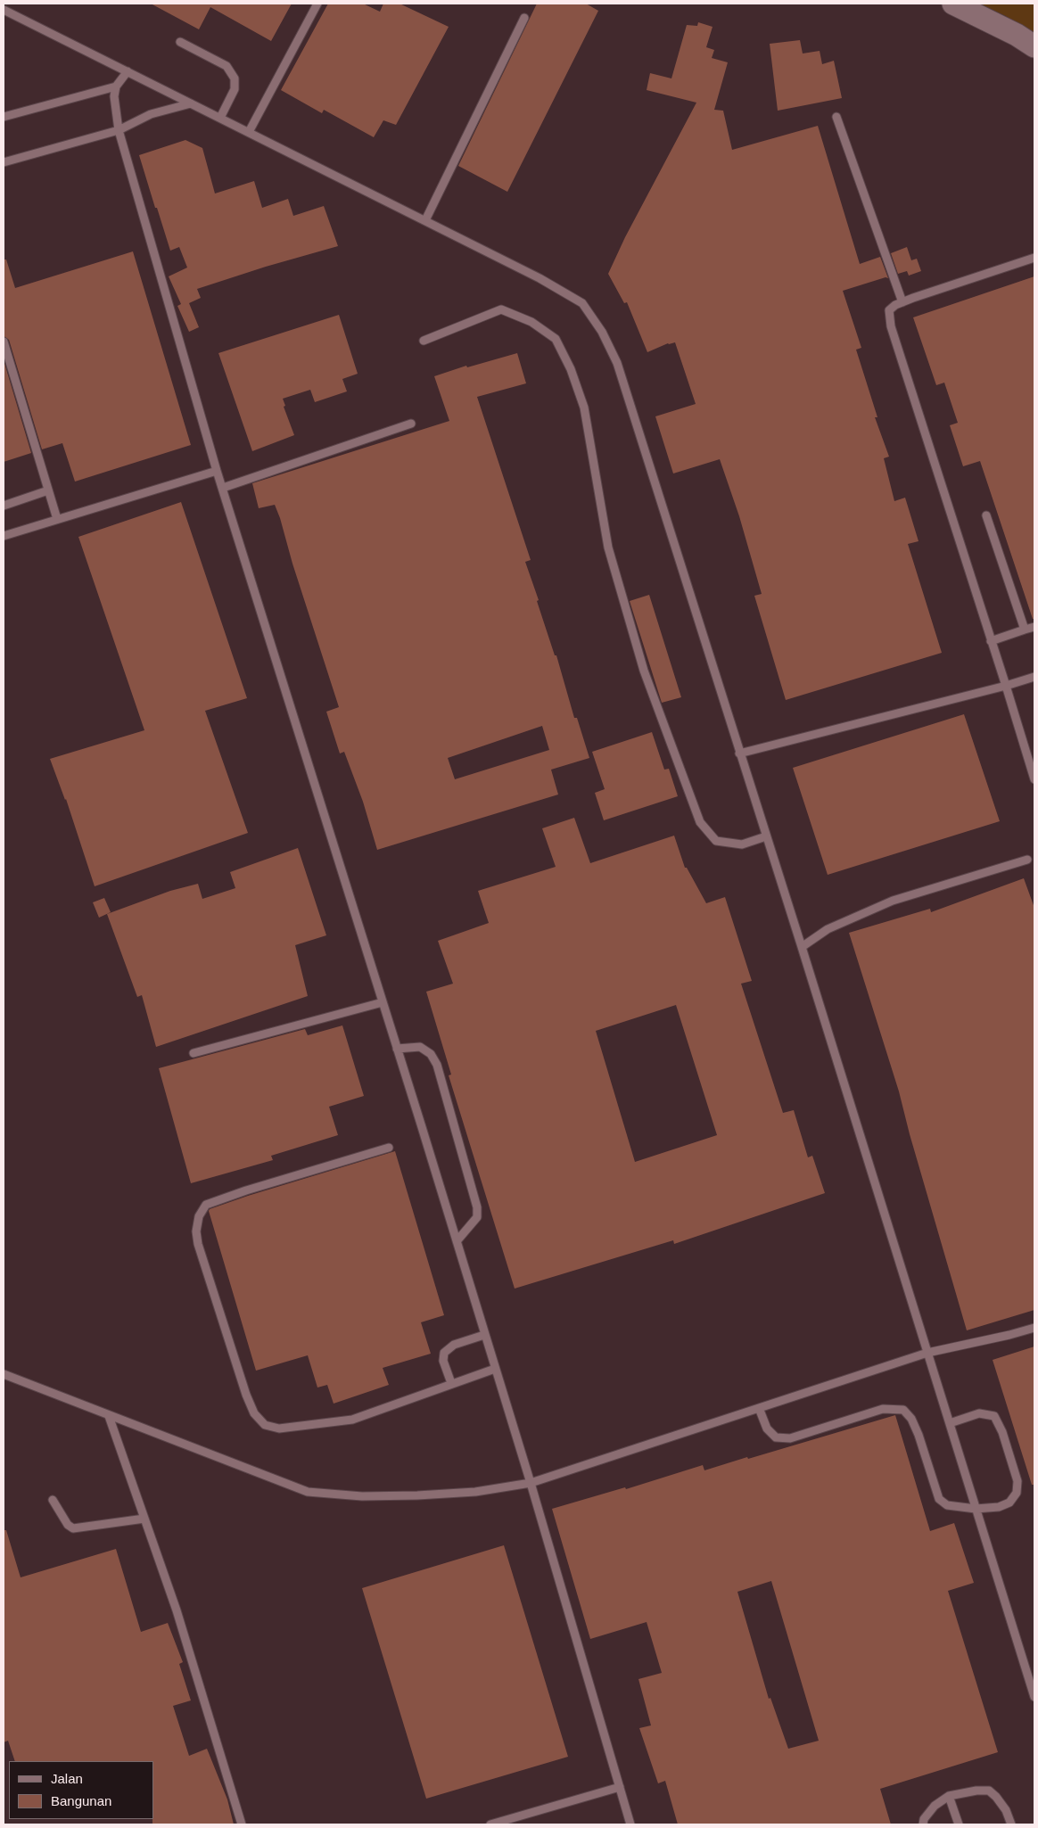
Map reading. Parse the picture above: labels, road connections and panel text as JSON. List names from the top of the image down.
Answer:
{
  "legend": ["Jalan", "Bangunan"]
}
